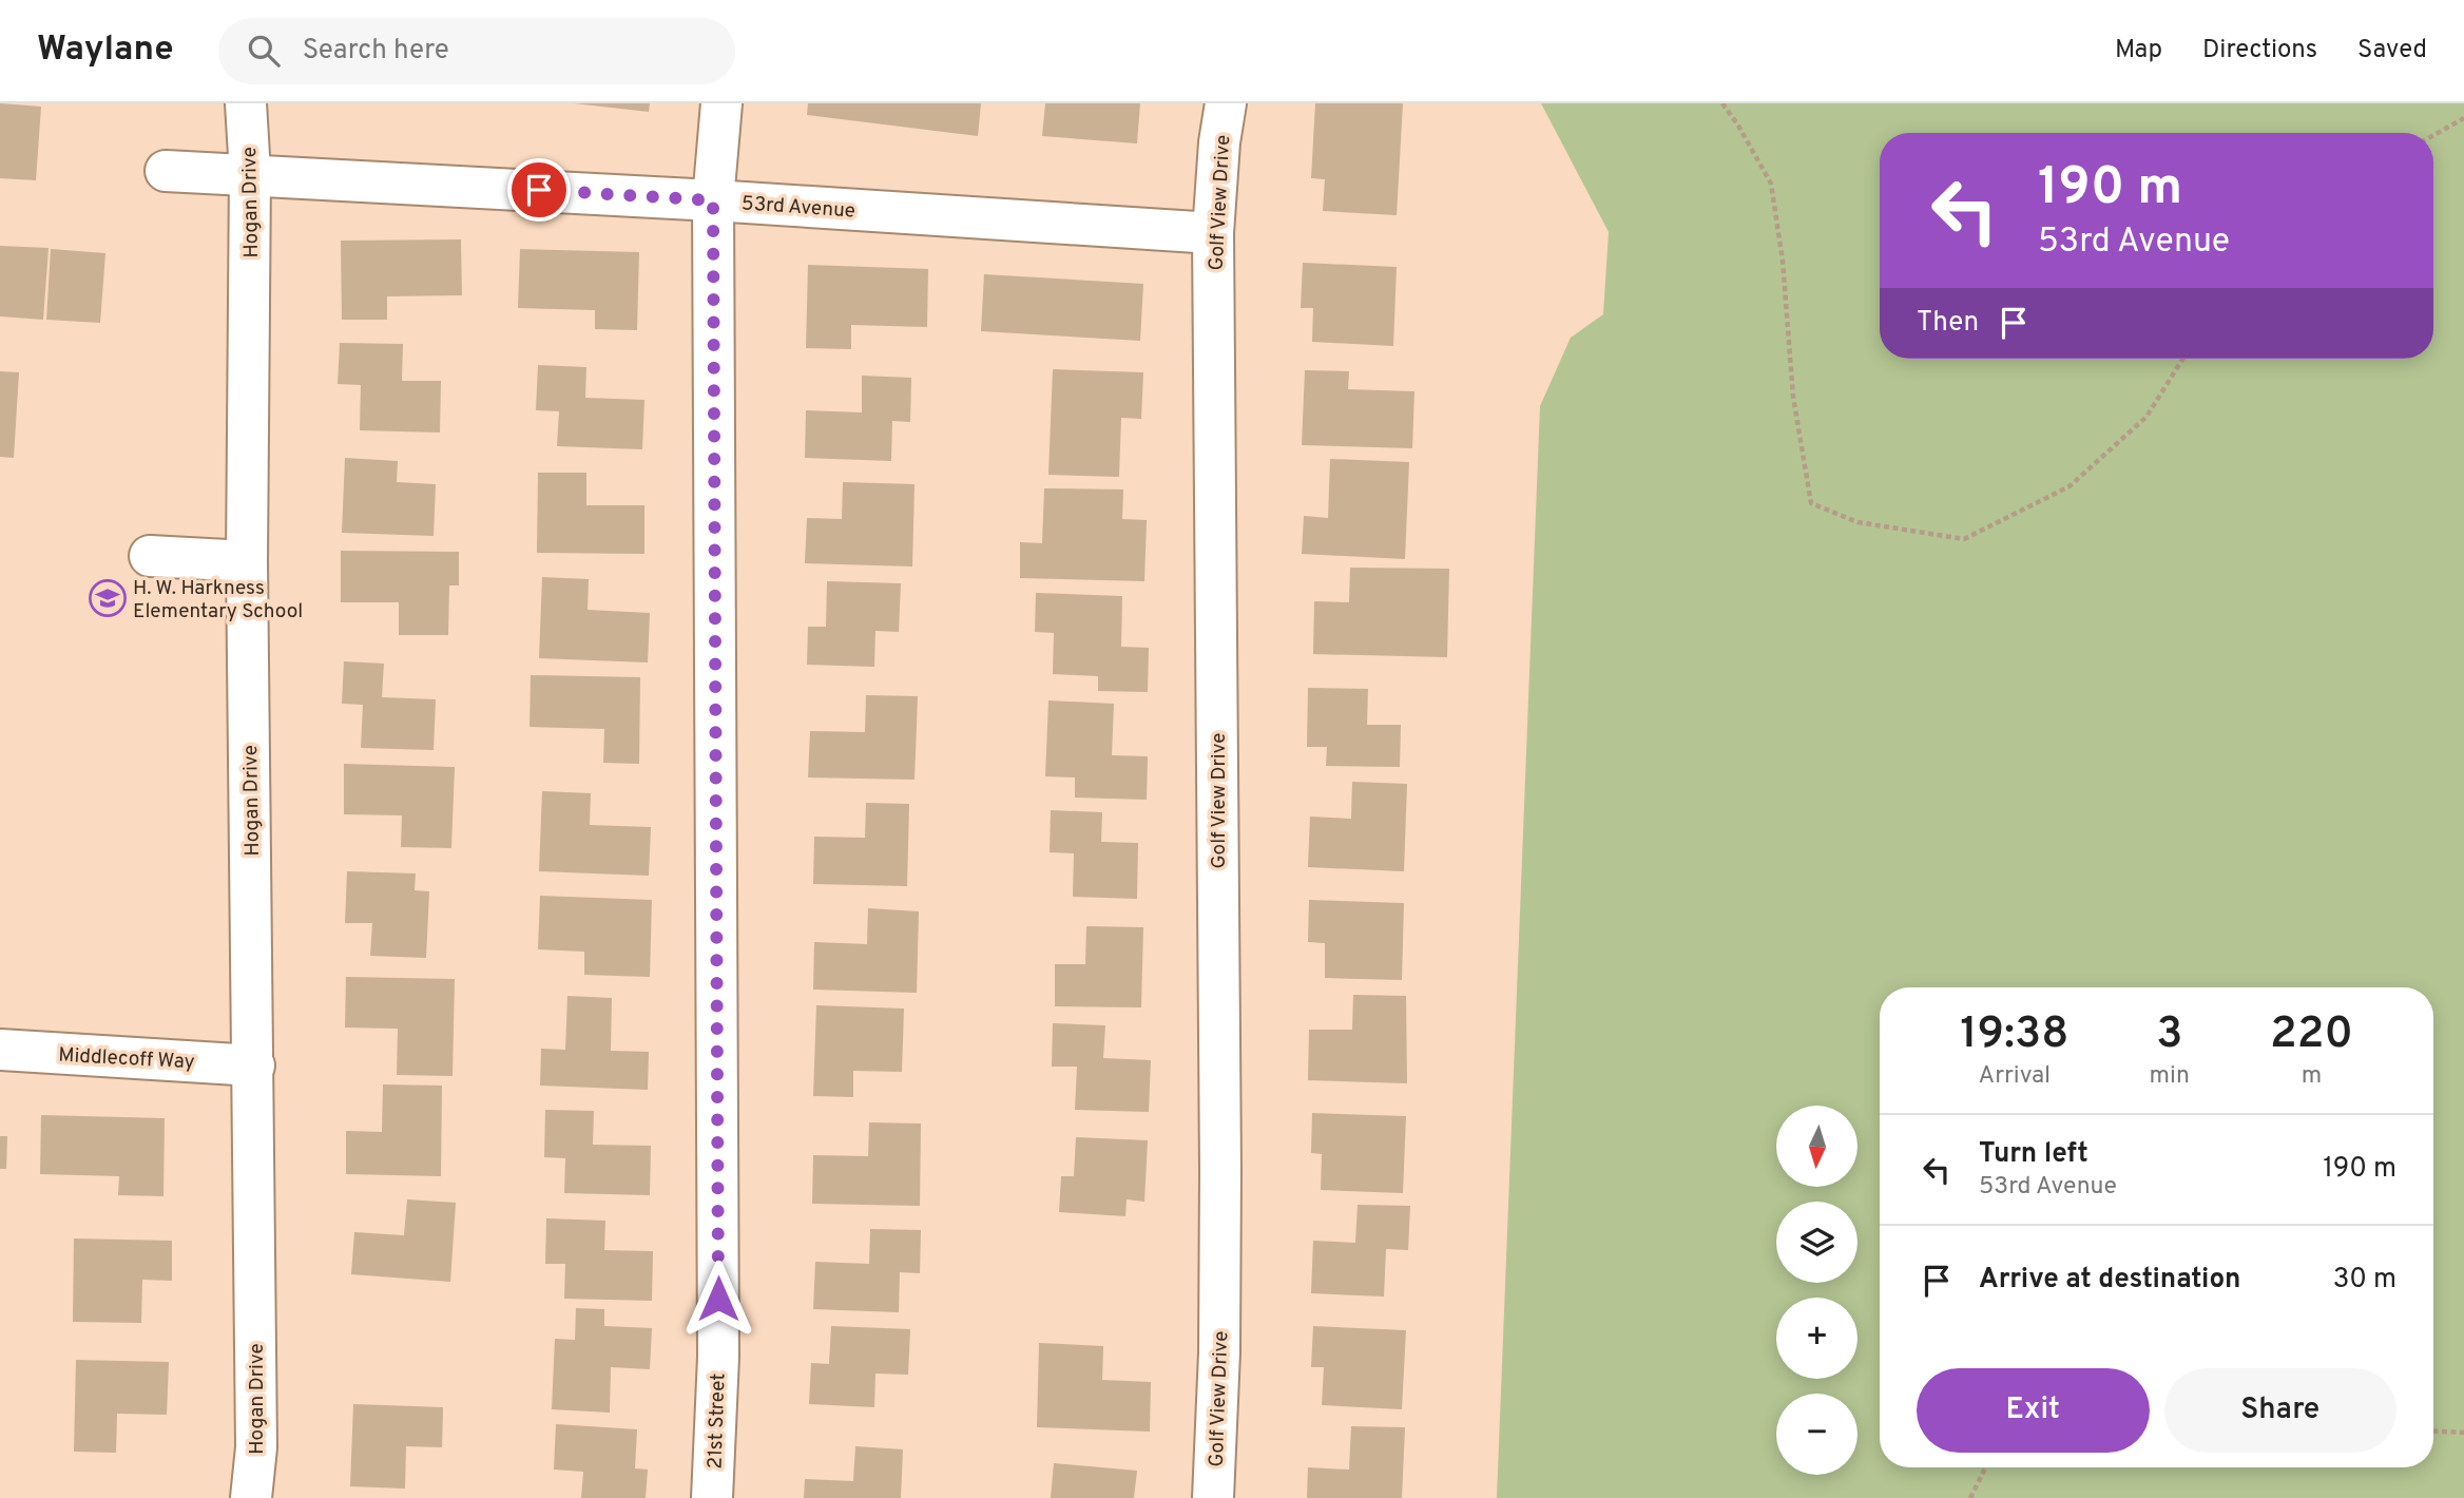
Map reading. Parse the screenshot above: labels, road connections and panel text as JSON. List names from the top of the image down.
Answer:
{
  "streets": {
    "street": [
      "Hogan Drive",
      "Golf View Drive",
      "53rd Avenue",
      "Middlecoff Way",
      "21st Street"
    ]
  },
  "crossings": [
    ["Hogan Drive", "53rd Avenue"],
    ["Hogan Drive", "Middlecoff Way"],
    ["Golf View Drive", "53rd Avenue"],
    ["53rd Avenue", "21st Street"]
  ],
  "places": {
    "school or university": ["H. W. Harkness Elementary School"]
  },
  "north": "bottom",
  "page": {
    "header": "Waylane",
    "search": "Search here",
    "nav": ["Map", "Directions", "Saved"],
    "turn": ["190 m", "53rd Avenue"],
    "then": "Then",
    "eta": [
      "19:38",
      "Arrival",
      "3",
      "min",
      "220",
      "m"
    ],
    "map_buttons": ["+", "−"],
    "list": [
      {
        "name": "Turn left",
        "note": "53rd Avenue",
        "value": "190 m"
      },
      {
        "name": "Arrive at destination",
        "value": "30 m"
      }
    ],
    "buttons": ["Exit", "Share"]
  }
}
